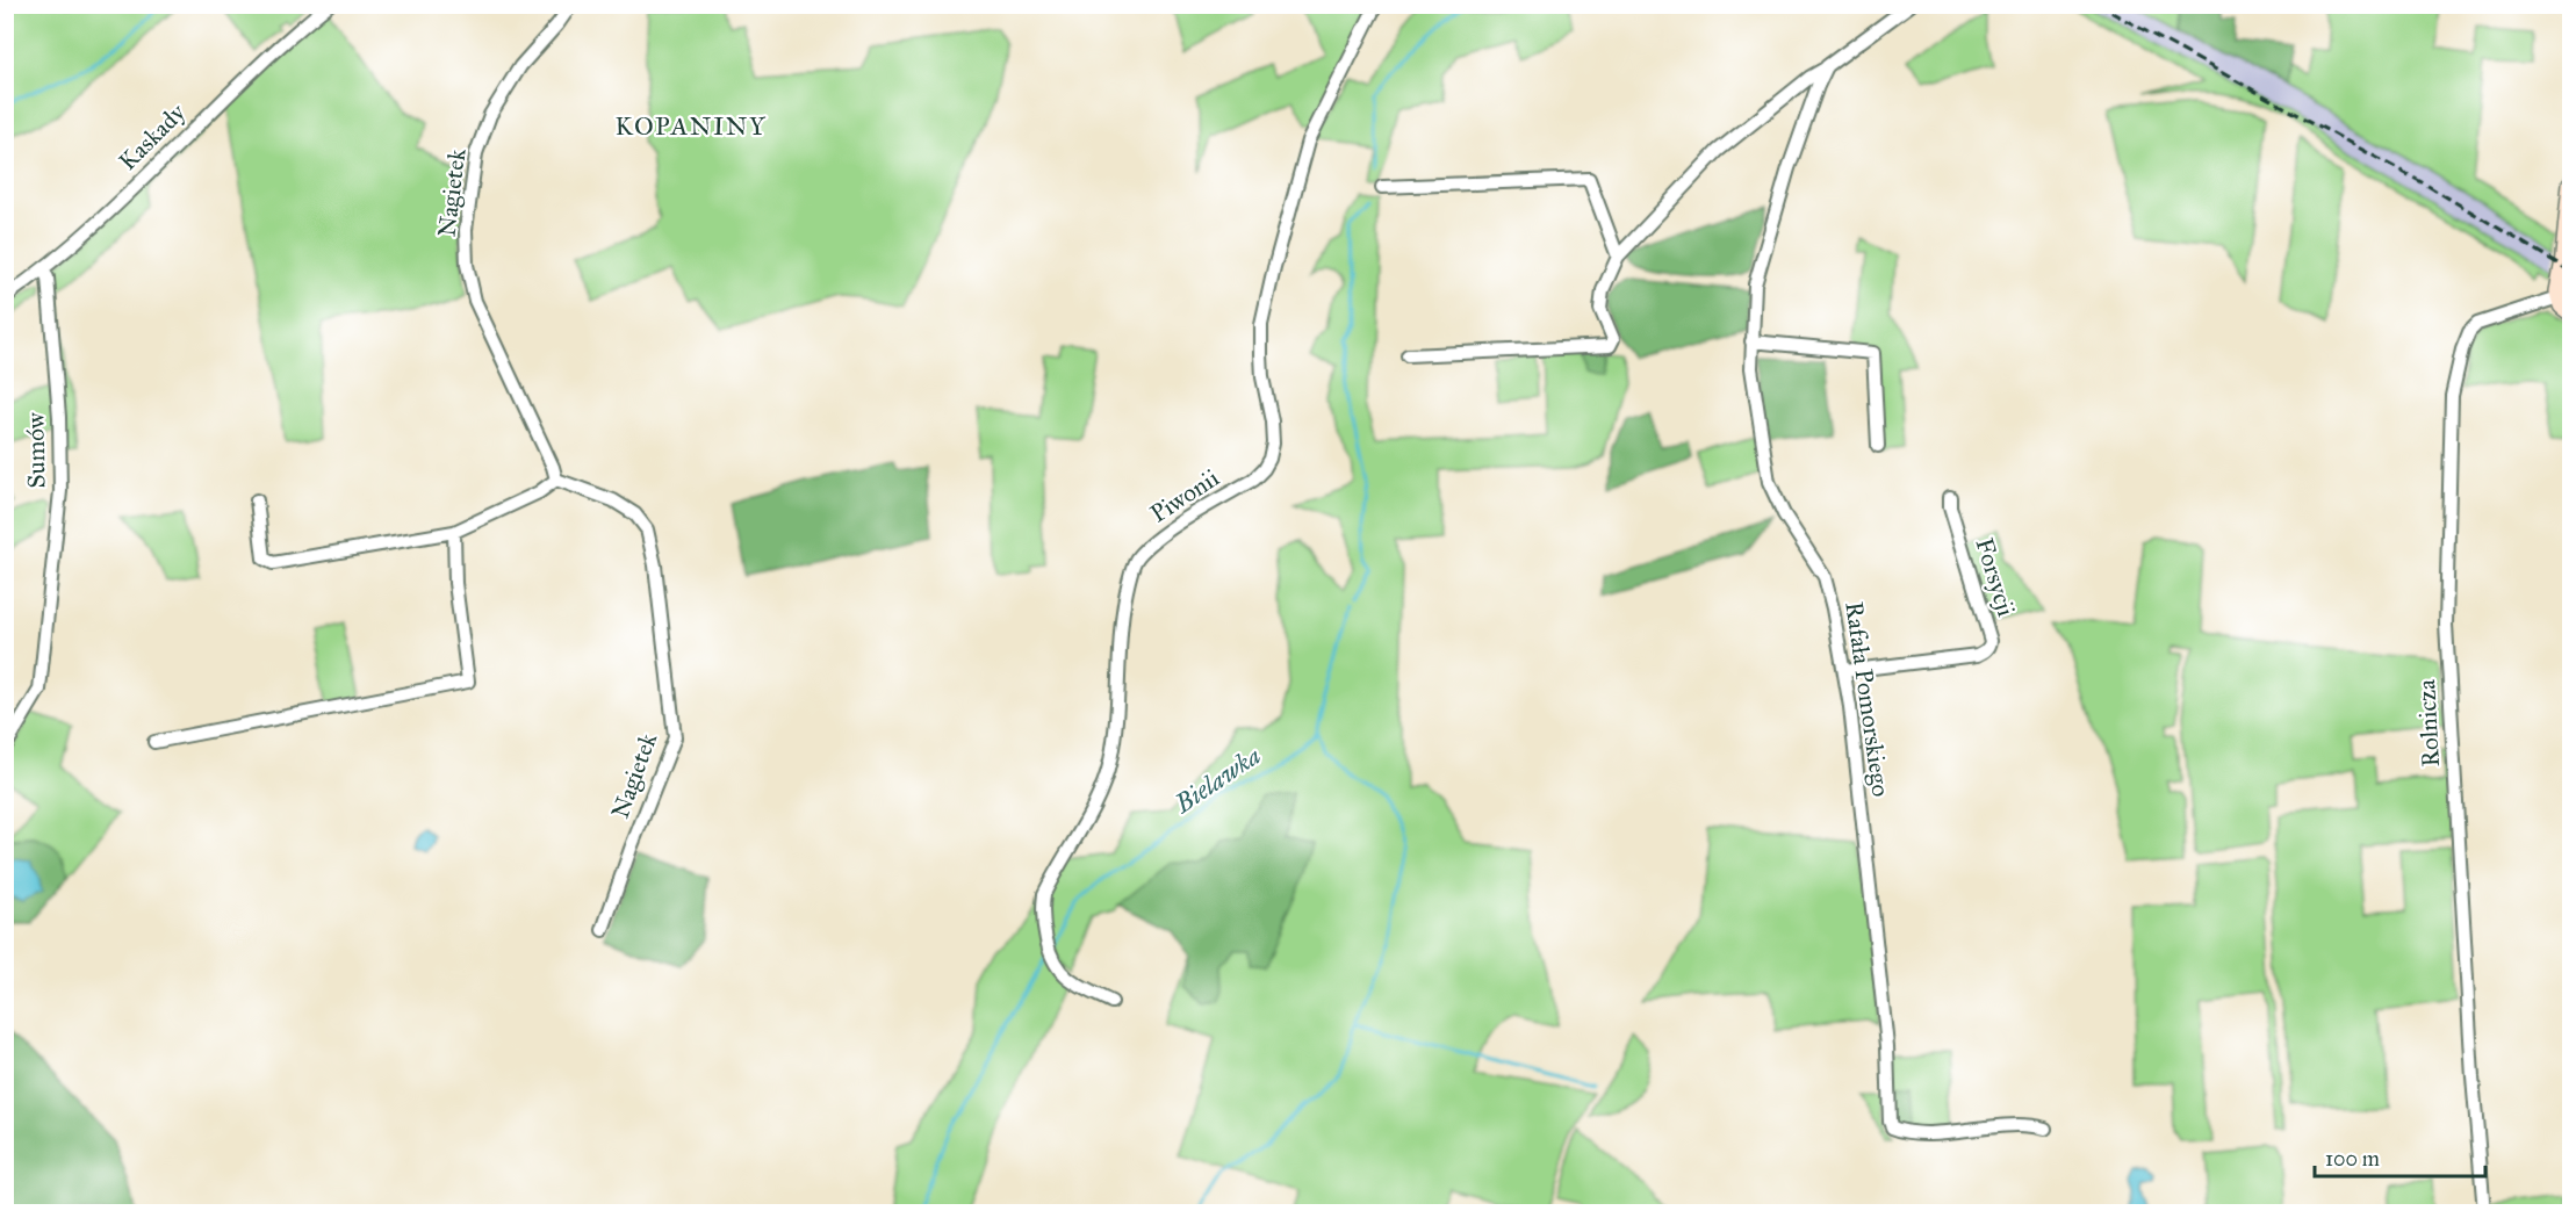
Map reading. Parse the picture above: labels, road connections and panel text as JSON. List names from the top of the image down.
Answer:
{
  "streets": {
    "street": [
      "Kaskady",
      "Nagietek",
      "Sumów",
      "Piwonii",
      "Forsycji",
      "Rafała Pomorskiego",
      "Rolnicza"
    ]
  },
  "crossings": [
    ["Kaskady", "Sumów"],
    ["Forsycji", "Rafała Pomorskiego"]
  ],
  "districts": ["KOPANINY"],
  "water": ["Bielawka"],
  "scale_bar": "100 m"
}
